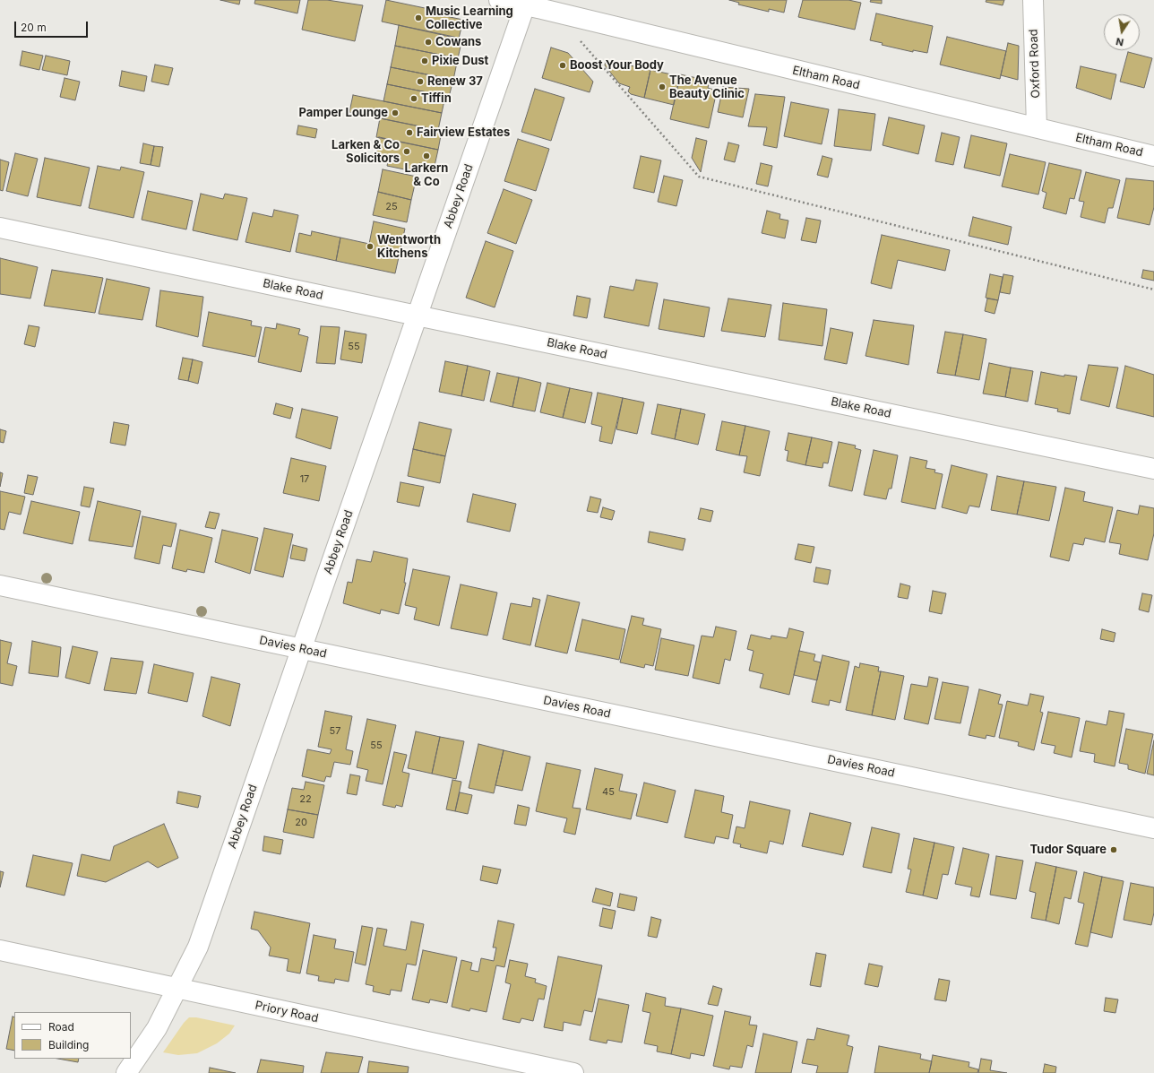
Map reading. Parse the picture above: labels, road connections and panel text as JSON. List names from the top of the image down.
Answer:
{
  "streets": {
    "street": [
      "Oxford Road",
      "Eltham Road",
      "Abbey Road",
      "Blake Road",
      "Davies Road",
      "Priory Road"
    ]
  },
  "crossings": [
    ["Oxford Road", "Eltham Road"],
    ["Eltham Road", "Abbey Road"],
    ["Abbey Road", "Blake Road"],
    ["Abbey Road", "Davies Road"],
    ["Abbey Road", "Priory Road"]
  ],
  "places": [
    "Music Learning Collective",
    "Cowans",
    "Pixie Dust",
    "Boost Your Body",
    "Renew 37",
    "The Avenue Beauty Clinic",
    "Tiffin",
    "Pamper Lounge",
    "Fairview Estates",
    "Larken & Co Solicitors",
    "Larkern & Co",
    "Wentworth Kitchens",
    "Tudor Square"
  ],
  "house_numbers": [
    "25",
    "55",
    "17",
    "57",
    "55",
    "45",
    "22",
    "20"
  ],
  "legend": ["Road", "Building"],
  "scale_bar": "20 m",
  "north": "bottom"
}
